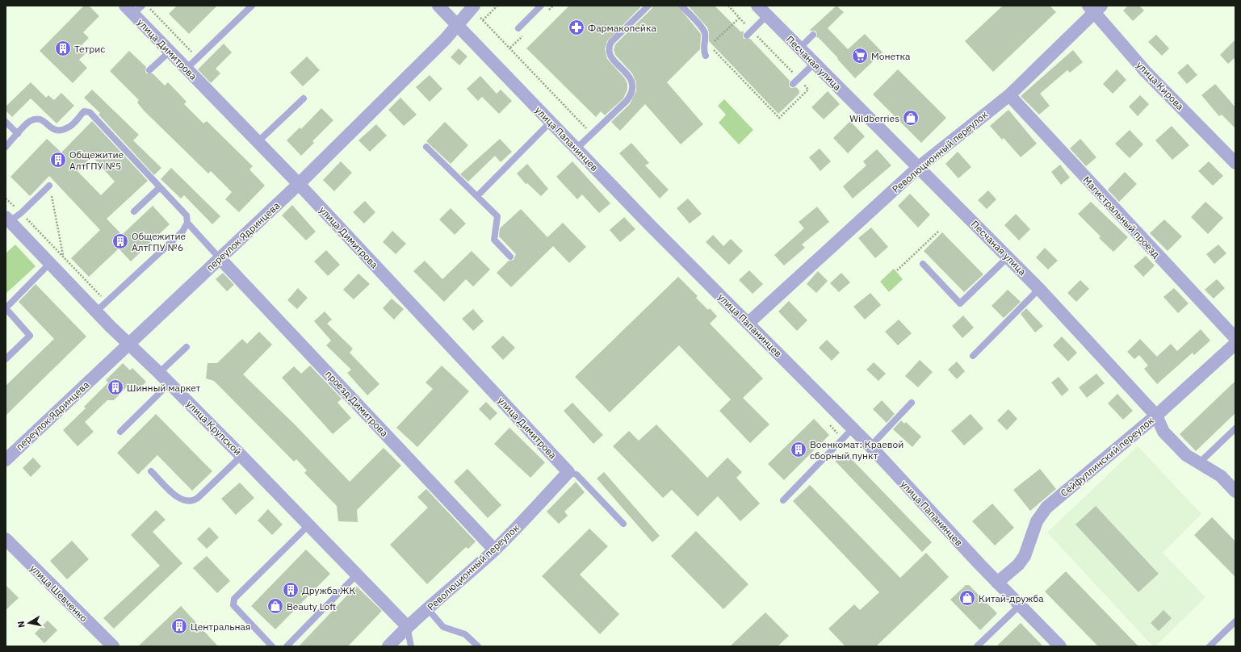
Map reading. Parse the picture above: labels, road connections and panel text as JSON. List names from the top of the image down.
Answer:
{
  "streets": {
    "street": [
      "улица Димитрова",
      "Песчаная улица",
      "улица Кирова",
      "улица Папанинцев",
      "Революционный переулок",
      "Магистральный проезд",
      "переулок Ядринцева",
      "проезд Димитрова",
      "улица Крупской",
      "Сейфуллинский переулок",
      "улица Шевченко"
    ]
  },
  "crossings": [
    ["улица Димитрова", "Революционный переулок"],
    ["улица Димитрова", "переулок Ядринцева"],
    ["Песчаная улица", "Революционный переулок"],
    ["Песчаная улица", "Сейфуллинский переулок"],
    ["улица Кирова", "Революционный переулок"],
    ["улица Папанинцев", "Революционный переулок"],
    ["улица Папанинцев", "переулок Ядринцева"],
    ["улица Папанинцев", "Сейфуллинский переулок"],
    ["Революционный переулок", "Магистральный проезд"],
    ["Революционный переулок", "проезд Димитрова"],
    ["Революционный переулок", "улица Крупской"],
    ["переулок Ядринцева", "проезд Димитрова"],
    ["переулок Ядринцева", "улица Крупской"]
  ],
  "places": {
    "pharmacy": ["Фармакопейка"],
    "building": [
      "Тетрис",
      "Общежитие АлтГПУ №5",
      "Общежитие АлтГПУ №6",
      "Шинный маркет",
      "Военкомат: Краевой сборный пункт",
      "Дружба ЖК",
      "Центральная"
    ],
    "supermarket": ["Монетка"],
    "shop": ["Wildberries", "Китай-дружба", "Beauty Loft"]
  },
  "north": "left"
}
